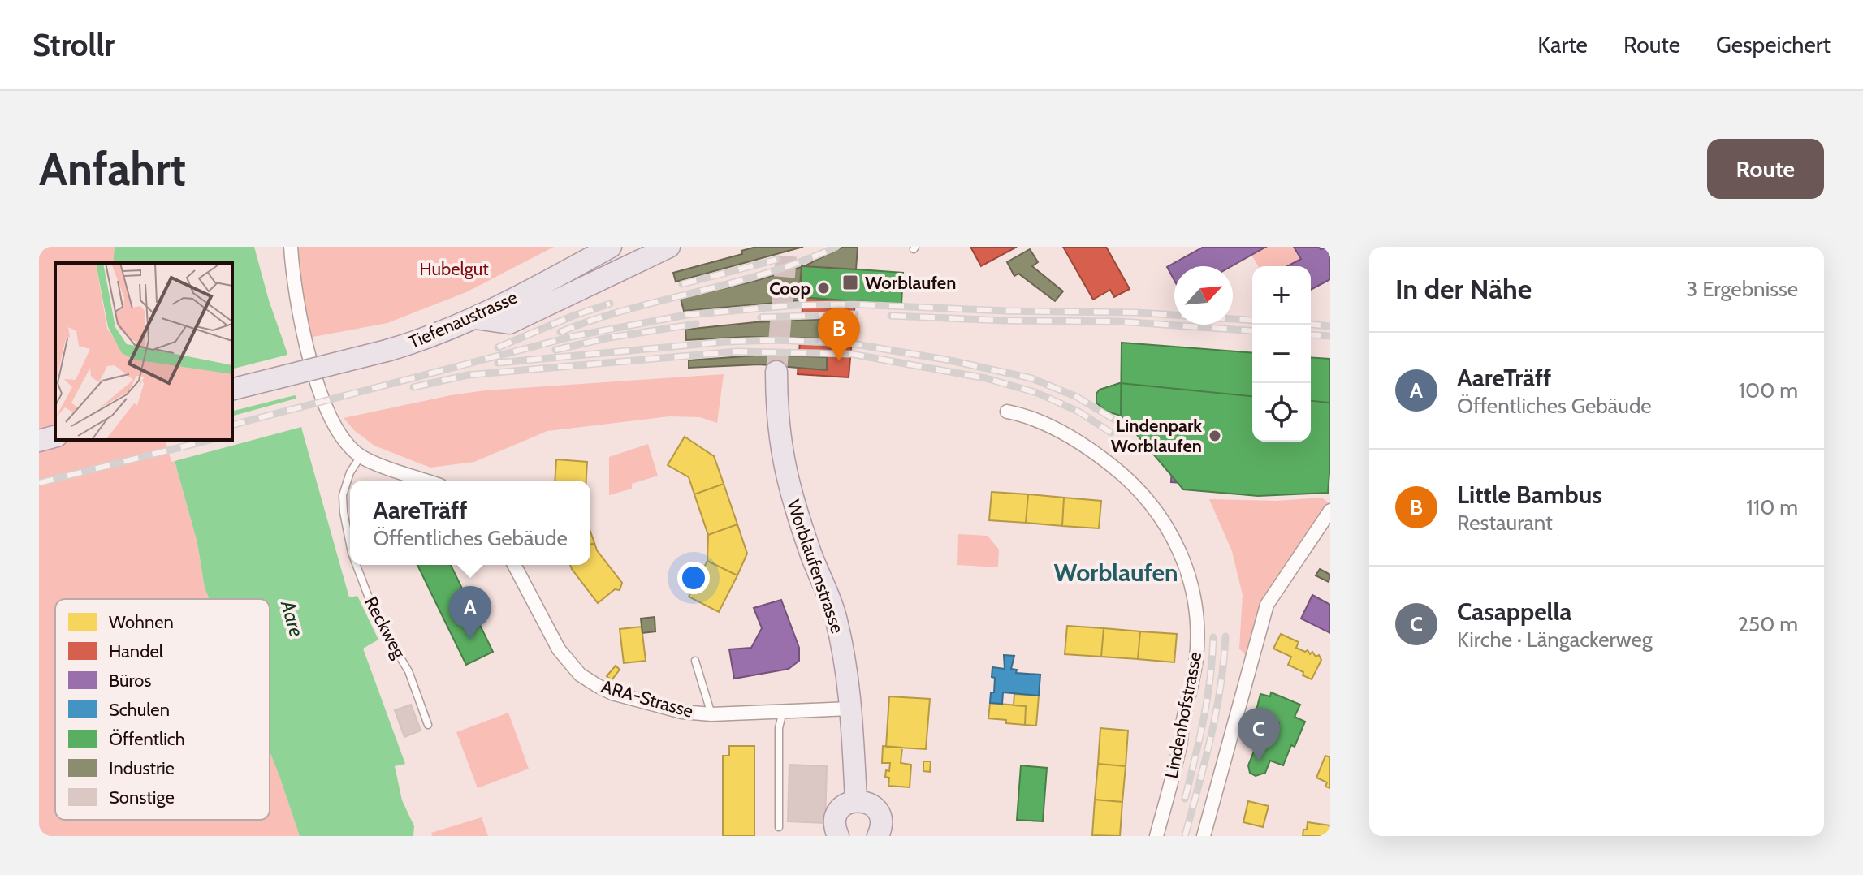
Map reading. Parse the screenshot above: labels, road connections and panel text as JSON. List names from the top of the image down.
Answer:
{
  "streets": {
    "main road": ["Tiefenaustrasse", "Worblaufenstrasse"],
    "street": ["ARA-Strasse", "Lindenhofstrasse"],
    "lane": ["Reckweg"]
  },
  "crossings": [
    ["Worblaufenstrasse", "ARA-Strasse"]
  ],
  "districts": ["Worblaufen"],
  "water": ["Aare"],
  "parks": ["Hubelgut"],
  "places": {
    "transit": ["Worblaufen"],
    "other": ["Coop", "Lindenpark Worblaufen"]
  },
  "legend": [
    "Wohnen",
    "Handel",
    "Büros",
    "Schulen",
    "Öffentlich",
    "Industrie",
    "Sonstige"
  ],
  "north": "top right",
  "page": {
    "header": "Strollr",
    "nav": ["Karte", "Route", "Gespeichert"],
    "buttons": "Route",
    "title": "Anfahrt",
    "heading": ["In der Nähe", "3 Ergebnisse"],
    "map_buttons": ["+", "−"],
    "pins": ["B", "A", "C"],
    "list": [
      {
        "mark": "A",
        "name": "AareTräff",
        "note": "Öffentliches Gebäude",
        "value": "100 m"
      },
      {
        "mark": "B",
        "name": "Little Bambus",
        "note": "Restaurant",
        "value": "110 m"
      },
      {
        "mark": "C",
        "name": "Casappella",
        "note": "Kirche · Längackerweg",
        "value": "250 m"
      }
    ],
    "popup": ["AareTräff", "Öffentliches Gebäude"]
  }
}
